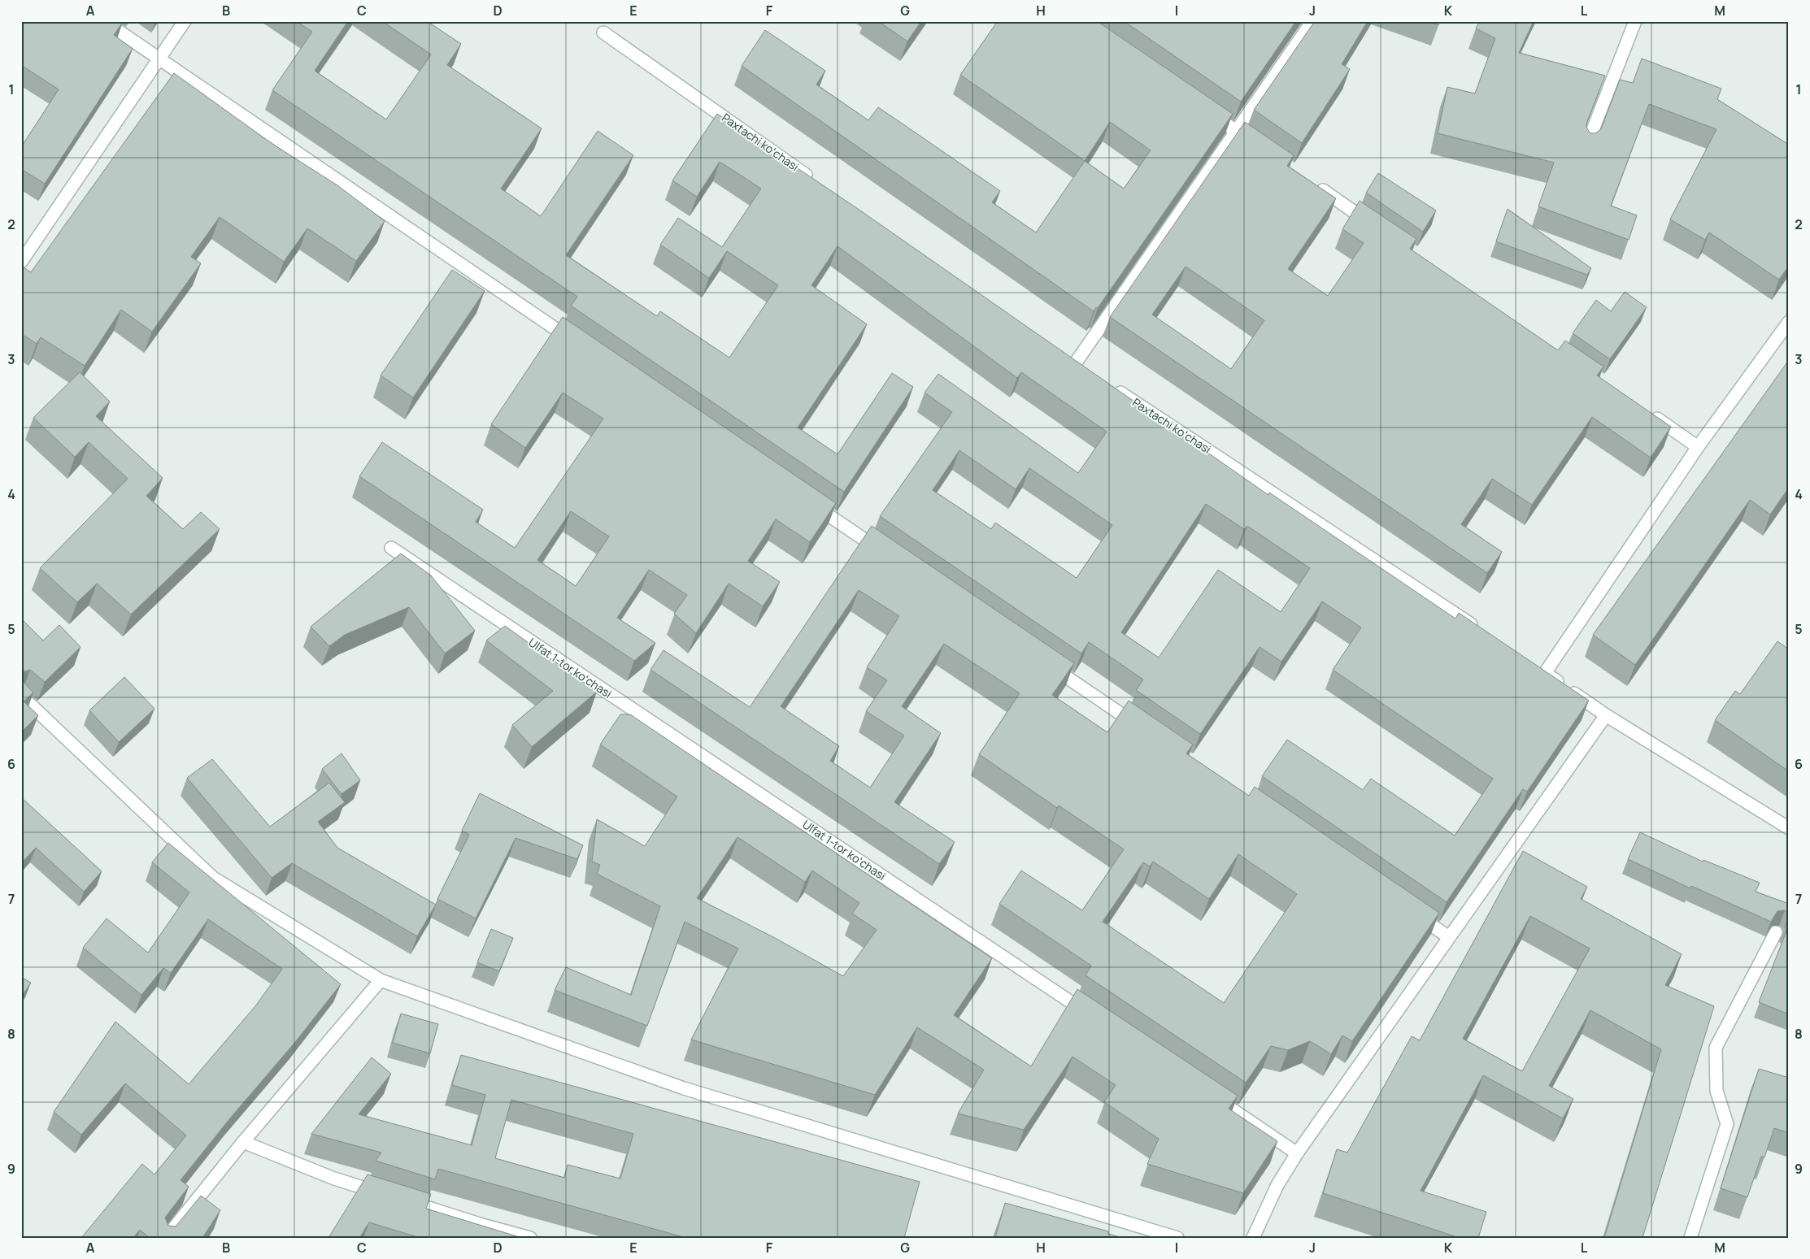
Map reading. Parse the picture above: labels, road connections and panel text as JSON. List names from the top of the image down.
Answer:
{
  "streets": {
    "street": ["Paxtachi koʻchasi", "Ulfat 1-tor koʻchasi"]
  },
  "grid": {
    "columns": [
      "A",
      "B",
      "C",
      "D",
      "E",
      "F",
      "G",
      "H",
      "I",
      "J",
      "K",
      "L",
      "M"
    ],
    "rows": [
      "1",
      "2",
      "3",
      "4",
      "5",
      "6",
      "7",
      "8",
      "9"
    ]
  }
}
